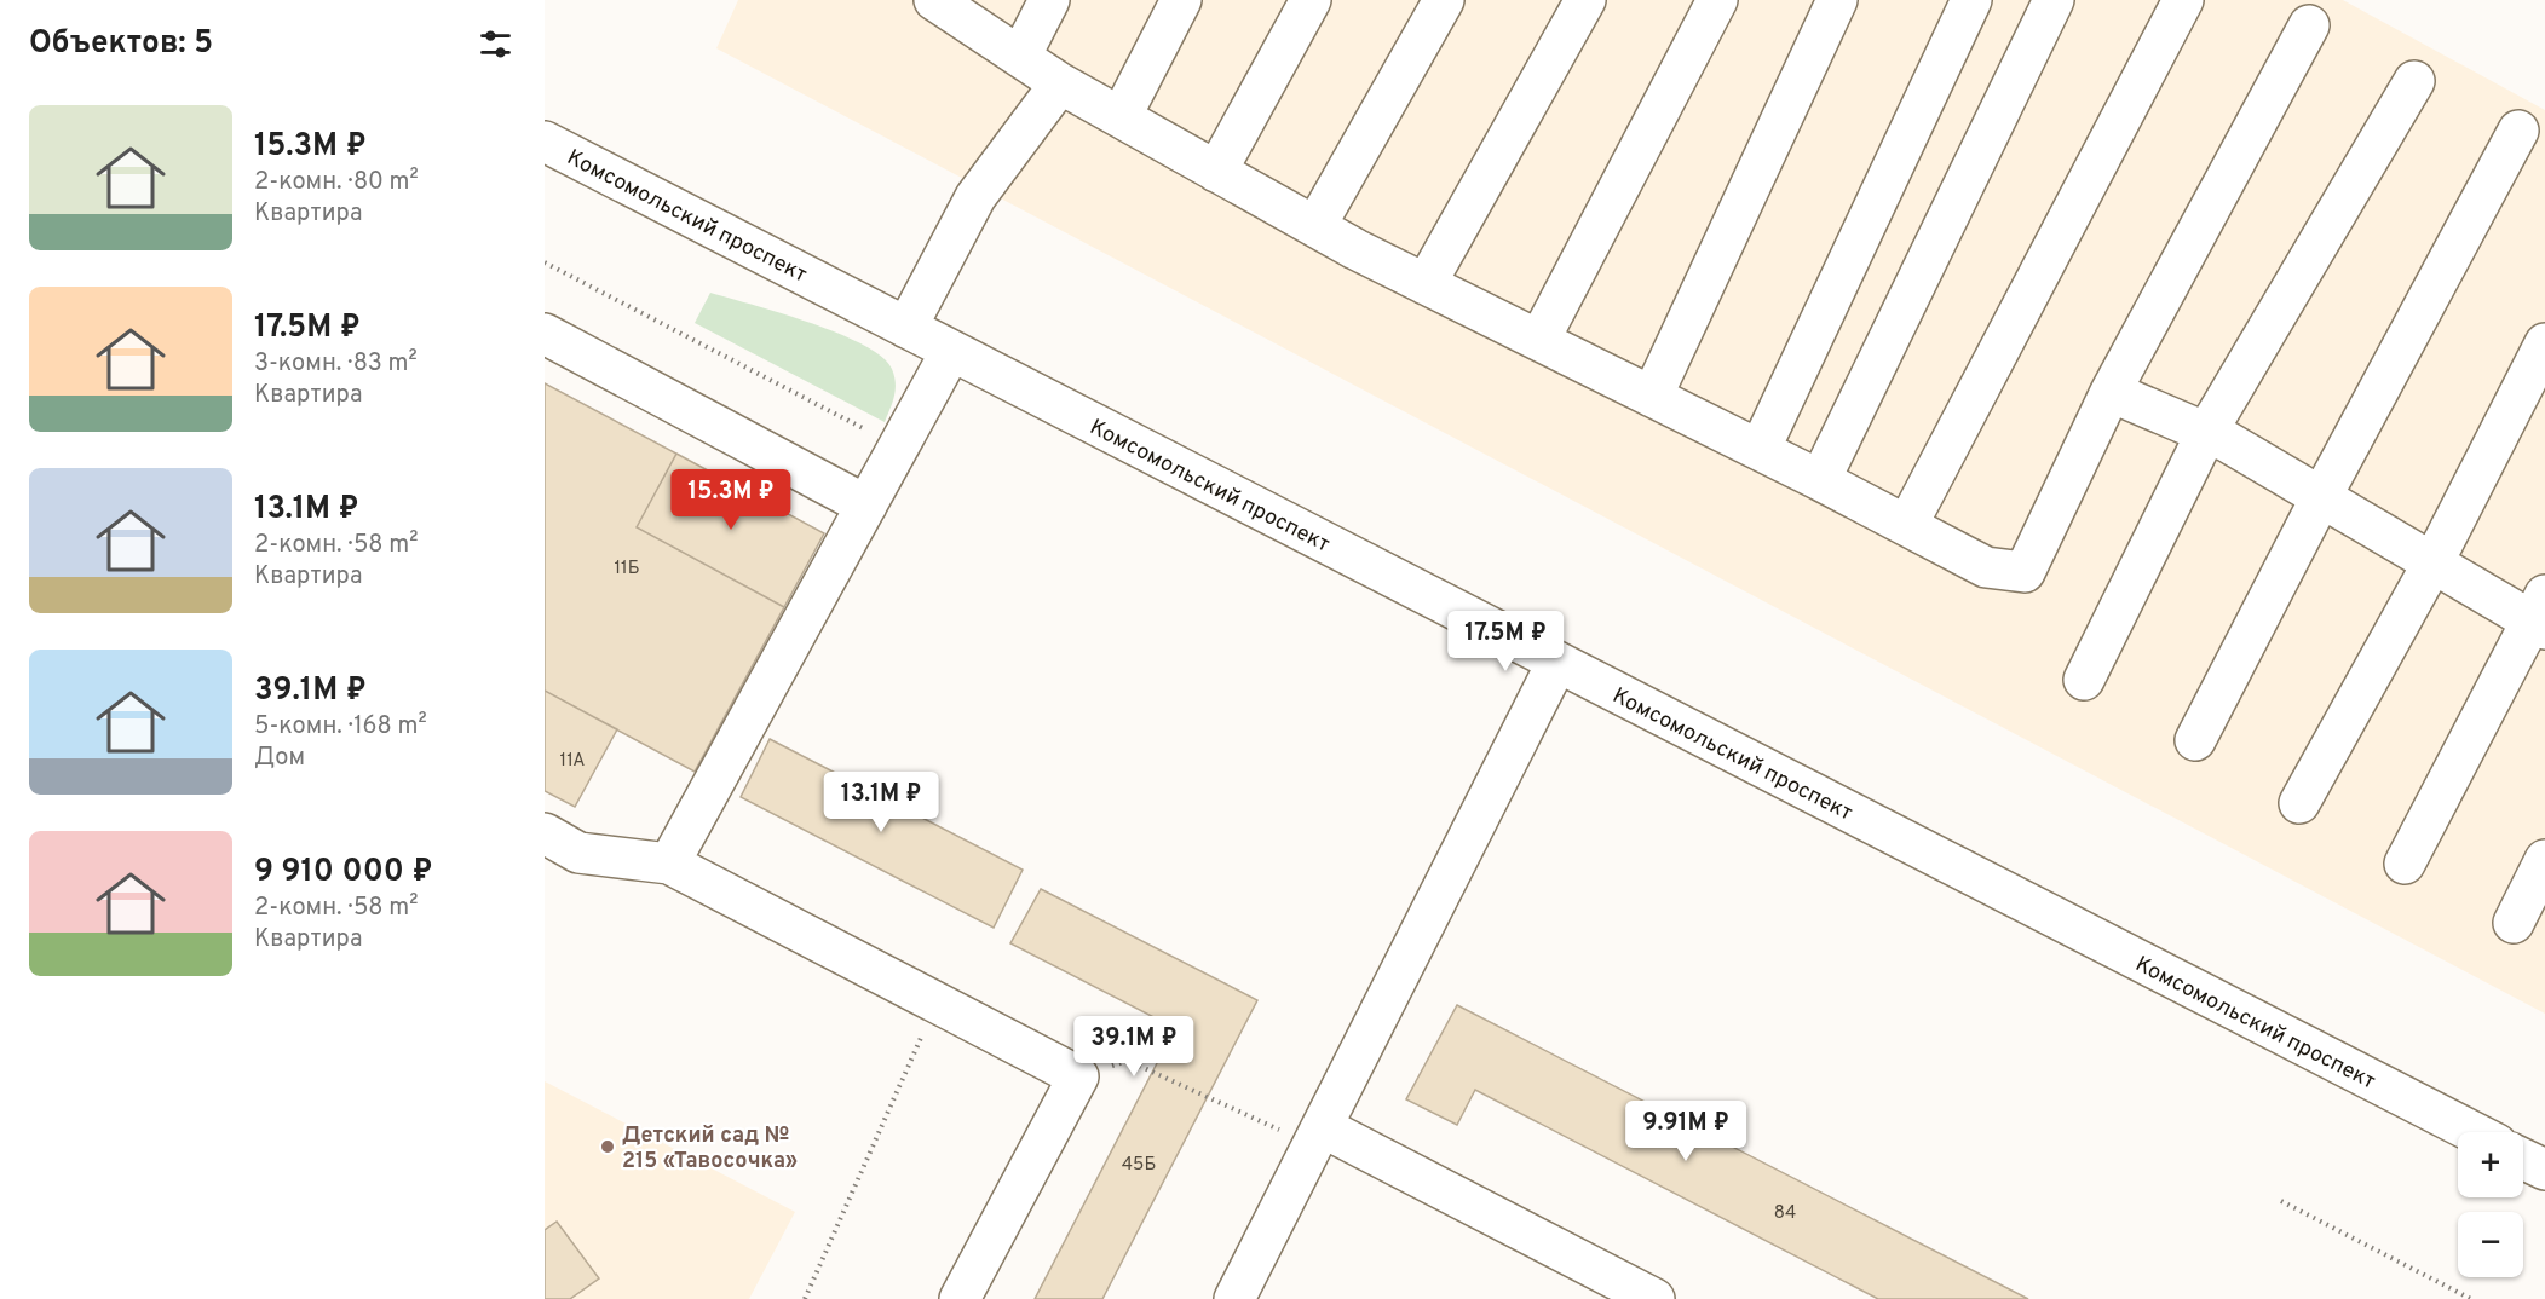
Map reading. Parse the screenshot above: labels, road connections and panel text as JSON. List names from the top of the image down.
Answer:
{
  "streets": {
    "street": ["Комсомольский проспект"]
  },
  "places": ["Детский сад № 215 «Тавосочка»"],
  "house_numbers": [
    "11Б",
    "11А",
    "45Б",
    "84"
  ],
  "page": {
    "heading": "Объектов: 5",
    "list": [
      {
        "name": "15.3M ₽",
        "note": "2-комн. · 80 m² · Квартира"
      },
      {
        "name": "17.5M ₽",
        "note": "3-комн. · 83 m² · Квартира"
      },
      {
        "name": "13.1M ₽",
        "note": "2-комн. · 58 m² · Квартира"
      },
      {
        "name": "39.1M ₽",
        "note": "5-комн. · 168 m² · Дом"
      },
      {
        "name": "9 910 000 ₽",
        "note": "2-комн. · 58 m² · Квартира"
      }
    ],
    "price": [
      "15.3M ₽",
      "17.5M ₽",
      "13.1M ₽",
      "39.1M ₽",
      "9.91M ₽"
    ],
    "map_buttons": ["+", "−"]
  }
}
